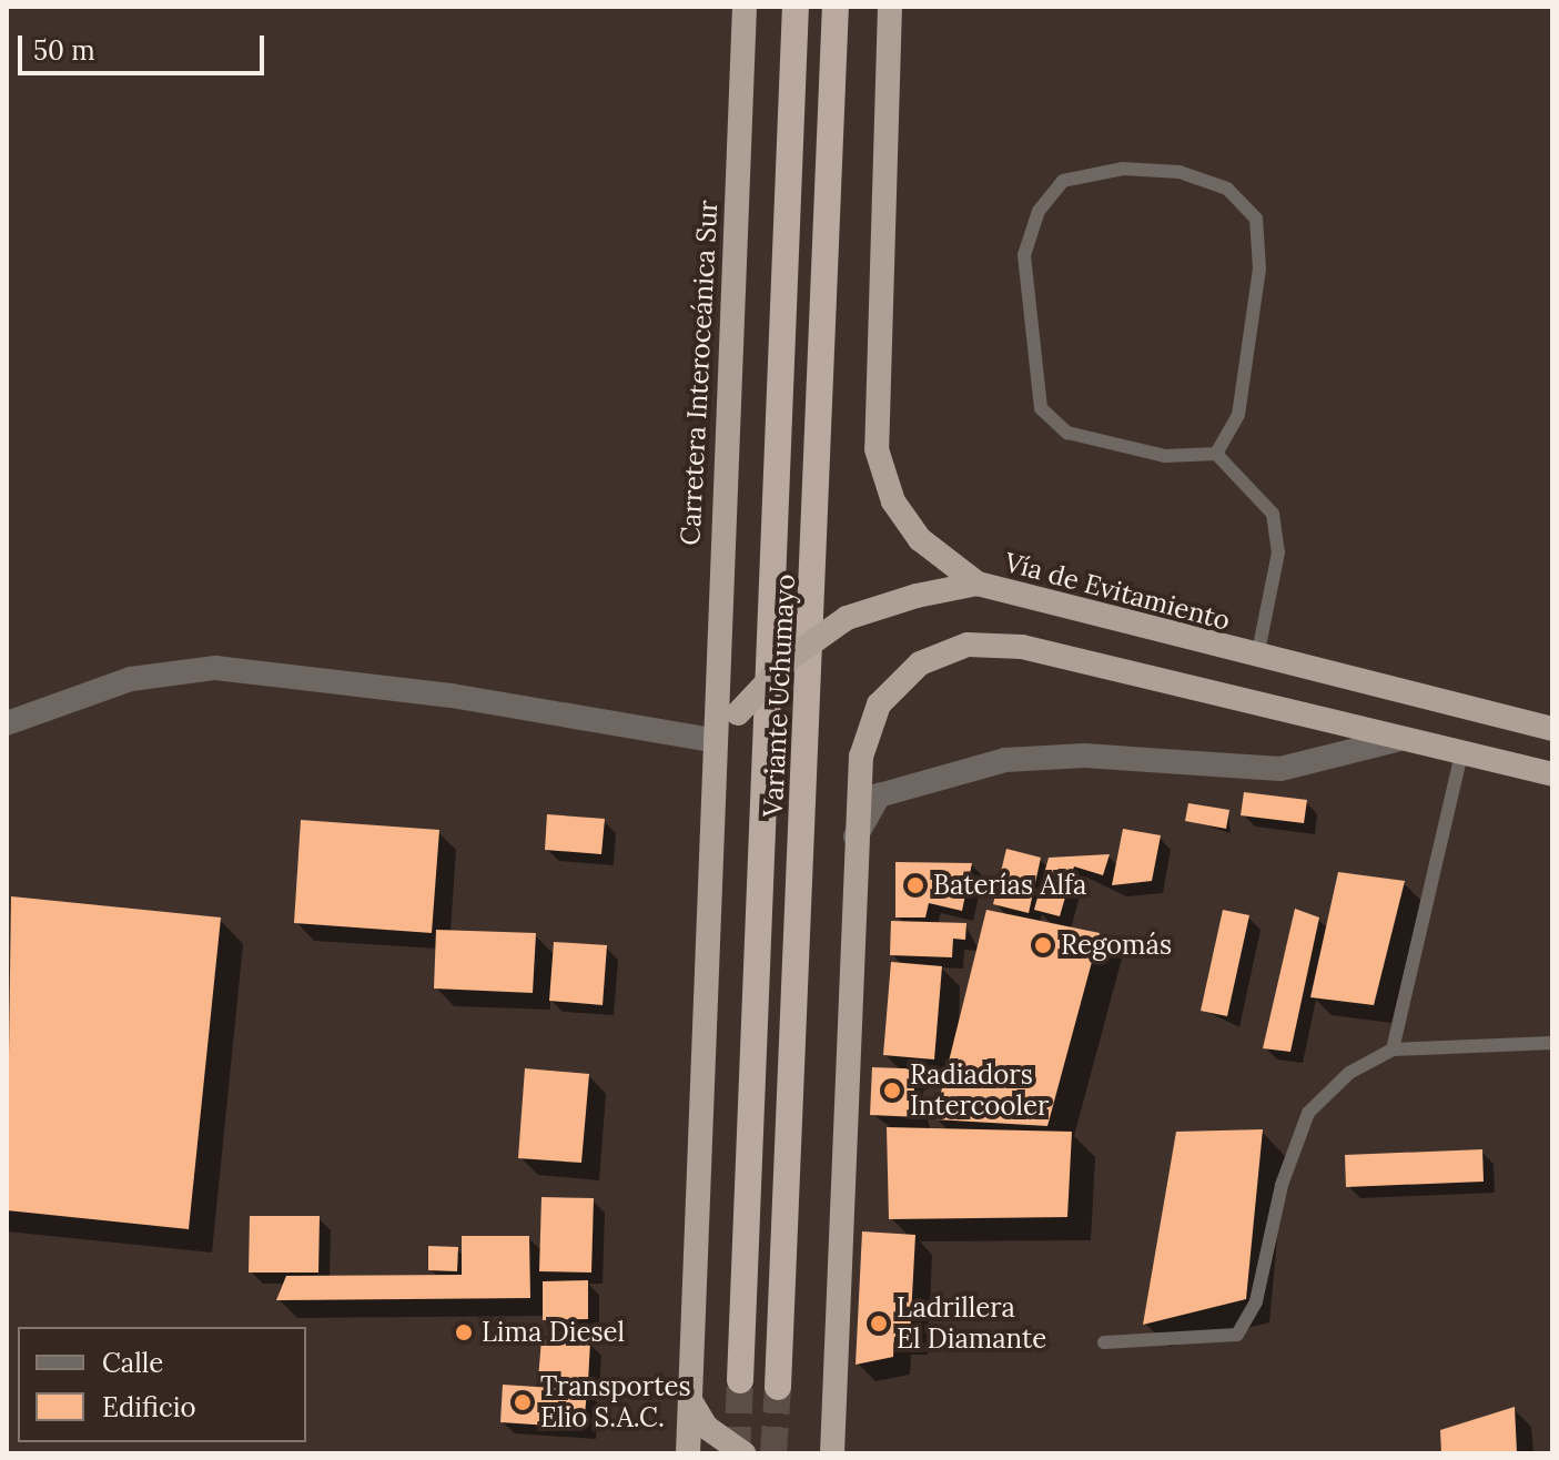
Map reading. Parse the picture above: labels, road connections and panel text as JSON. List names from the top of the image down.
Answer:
{
  "streets": {
    "highway": ["Carretera Interoceánica Sur", "Vía de Evitamiento", "Variante Uchumayo"]
  },
  "crossings": [
    ["Carretera Interoceánica Sur", "Vía de Evitamiento"]
  ],
  "places": [
    "Baterías Alfa",
    "Regomás",
    "Radiadors Intercooler",
    "Ladrillera El Diamante",
    "Lima Diesel",
    "Transportes Elio S.A.C."
  ],
  "legend": ["Calle", "Edificio"],
  "scale_bar": "50 m"
}
